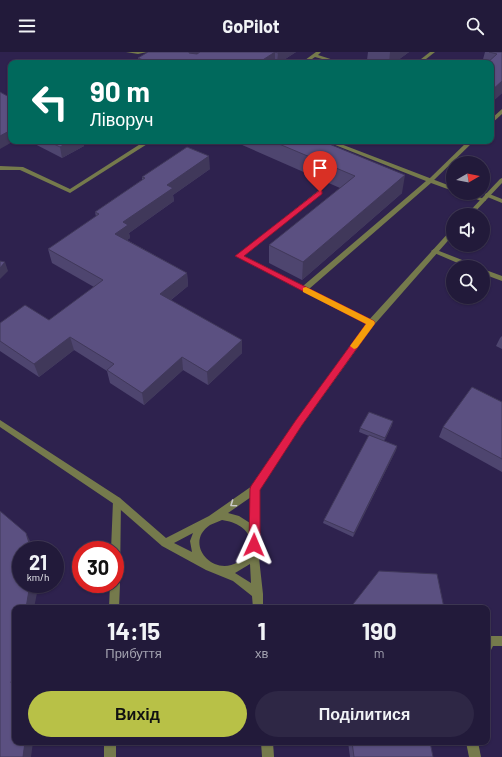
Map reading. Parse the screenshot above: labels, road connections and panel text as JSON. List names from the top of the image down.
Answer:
{
  "north": "right",
  "page": {
    "header": "GoPilot",
    "turn": ["90 m", "Ліворуч"],
    "speed": "21 km/h",
    "limit": "30",
    "eta": [
      "14:15",
      "Прибуття",
      "1",
      "хв",
      "190",
      "m"
    ],
    "buttons": ["Вихід", "Поділитися"]
  }
}
